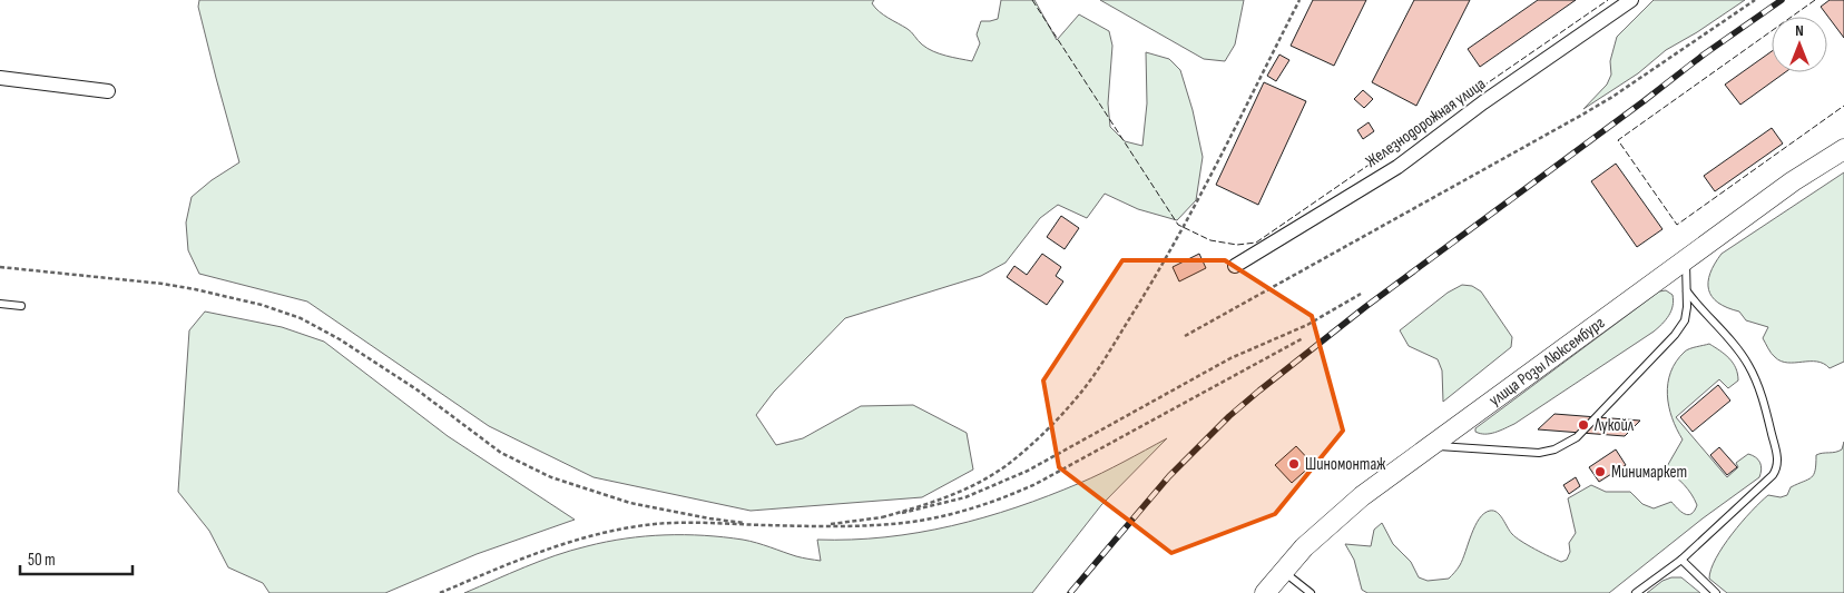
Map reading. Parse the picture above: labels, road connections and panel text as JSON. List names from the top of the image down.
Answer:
{
  "streets": {
    "street": ["Железнодорожная улица", "улица Розы Люксембург"]
  },
  "places": ["Лукойл", "Шинoмонтаж", "Минимаркет"],
  "scale_bar": "50 m",
  "north": "top"
}
